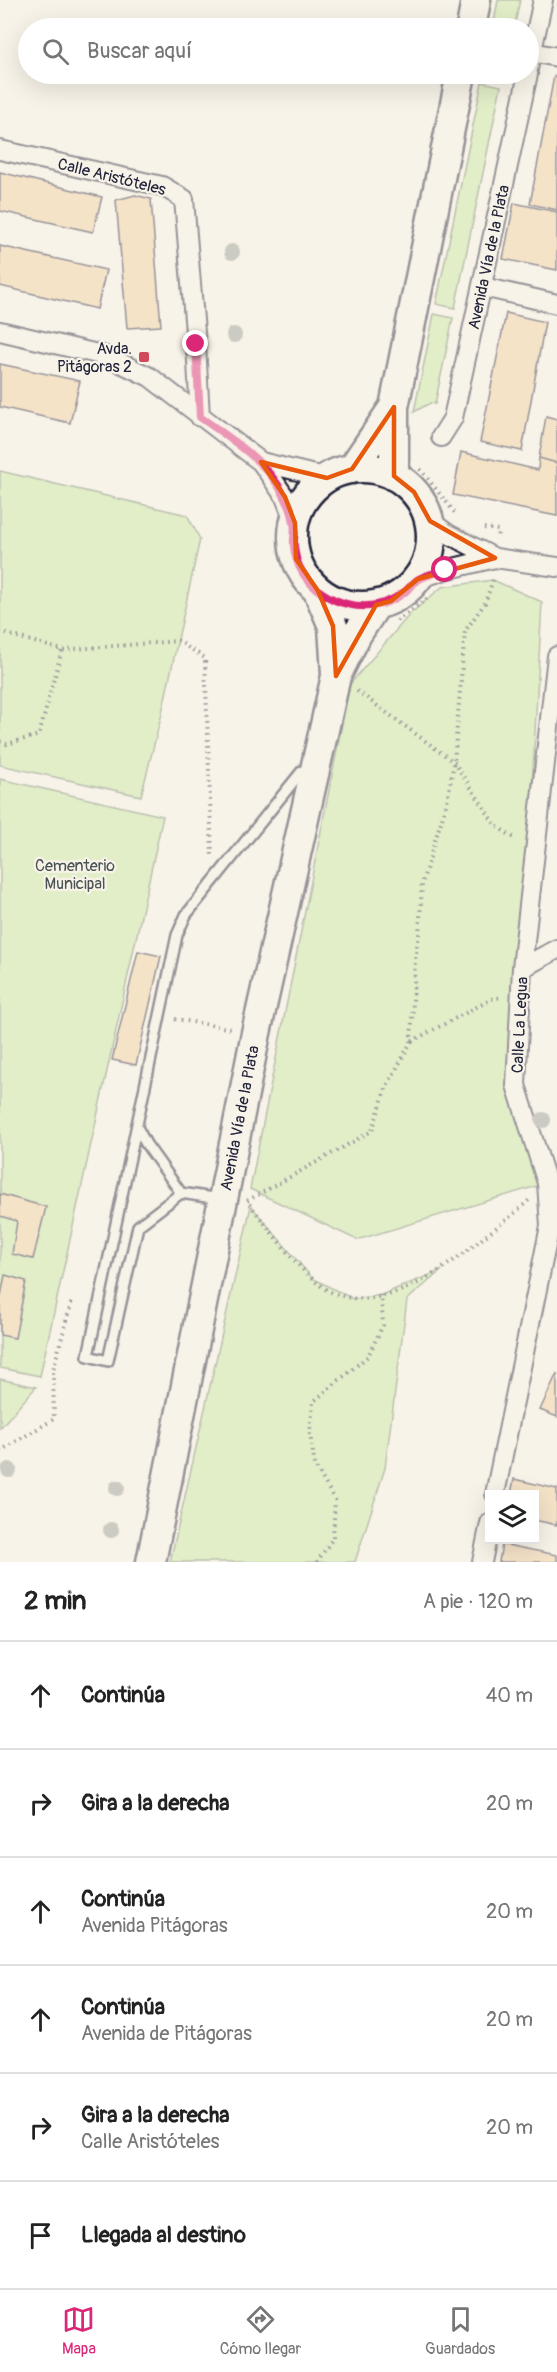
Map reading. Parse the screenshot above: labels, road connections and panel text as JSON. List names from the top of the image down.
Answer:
{
  "streets": {
    "main road": ["Avenida Vía de la Plata"],
    "street": ["Calle Aristóteles", "Calle La Legua"]
  },
  "parks": ["Cementerio Municipal"],
  "places": {
    "transit": ["Avda. Pitágoras 2"]
  },
  "page": {
    "search": "Buscar aquí",
    "heading": ["2 min", "A pie · 120 m"],
    "list": [
      ["Continúa", "40 m"],
      ["Gira a la derecha", "20 m"],
      ["Continúa", "Avenida Pitágoras", "20 m"],
      ["Continúa", "Avenida de Pitágoras", "20 m"],
      ["Gira a la derecha", "Calle Aristóteles", "20 m"],
      "Llegada al destino"
    ],
    "nav": ["Mapa", "Cómo llegar", "Guardados"]
  }
}
